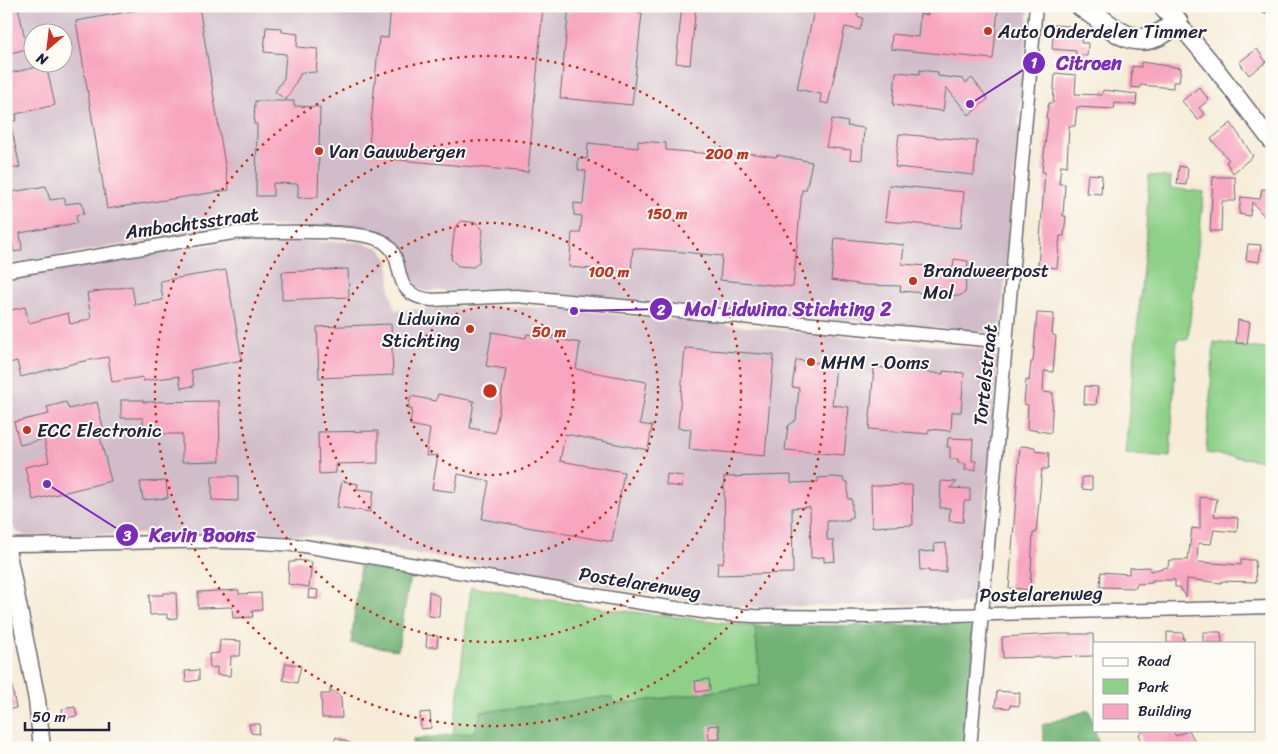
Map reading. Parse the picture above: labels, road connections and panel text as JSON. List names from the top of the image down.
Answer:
{
  "streets": {
    "street": ["Ambachtsstraat", "Tortelstraat", "Postelarenweg"]
  },
  "crossings": [
    ["Ambachtsstraat", "Tortelstraat"],
    ["Tortelstraat", "Postelarenweg"]
  ],
  "places": [
    "Auto Onderdelen Timmer",
    "Citroen",
    "Van Gauwbergen",
    "Brandweerpost Mol",
    "Mol Lidwina Stichting 2",
    "Lidwina Stichting",
    "MHM - Ooms",
    "ECC Electronic",
    "Kevin Boons"
  ],
  "legend": ["Road", "Park", "Building"],
  "scale_bar": "50 m",
  "north": "bottom left",
  "rings": [
    "200 m",
    "150 m",
    "100 m",
    "50 m"
  ]
}
